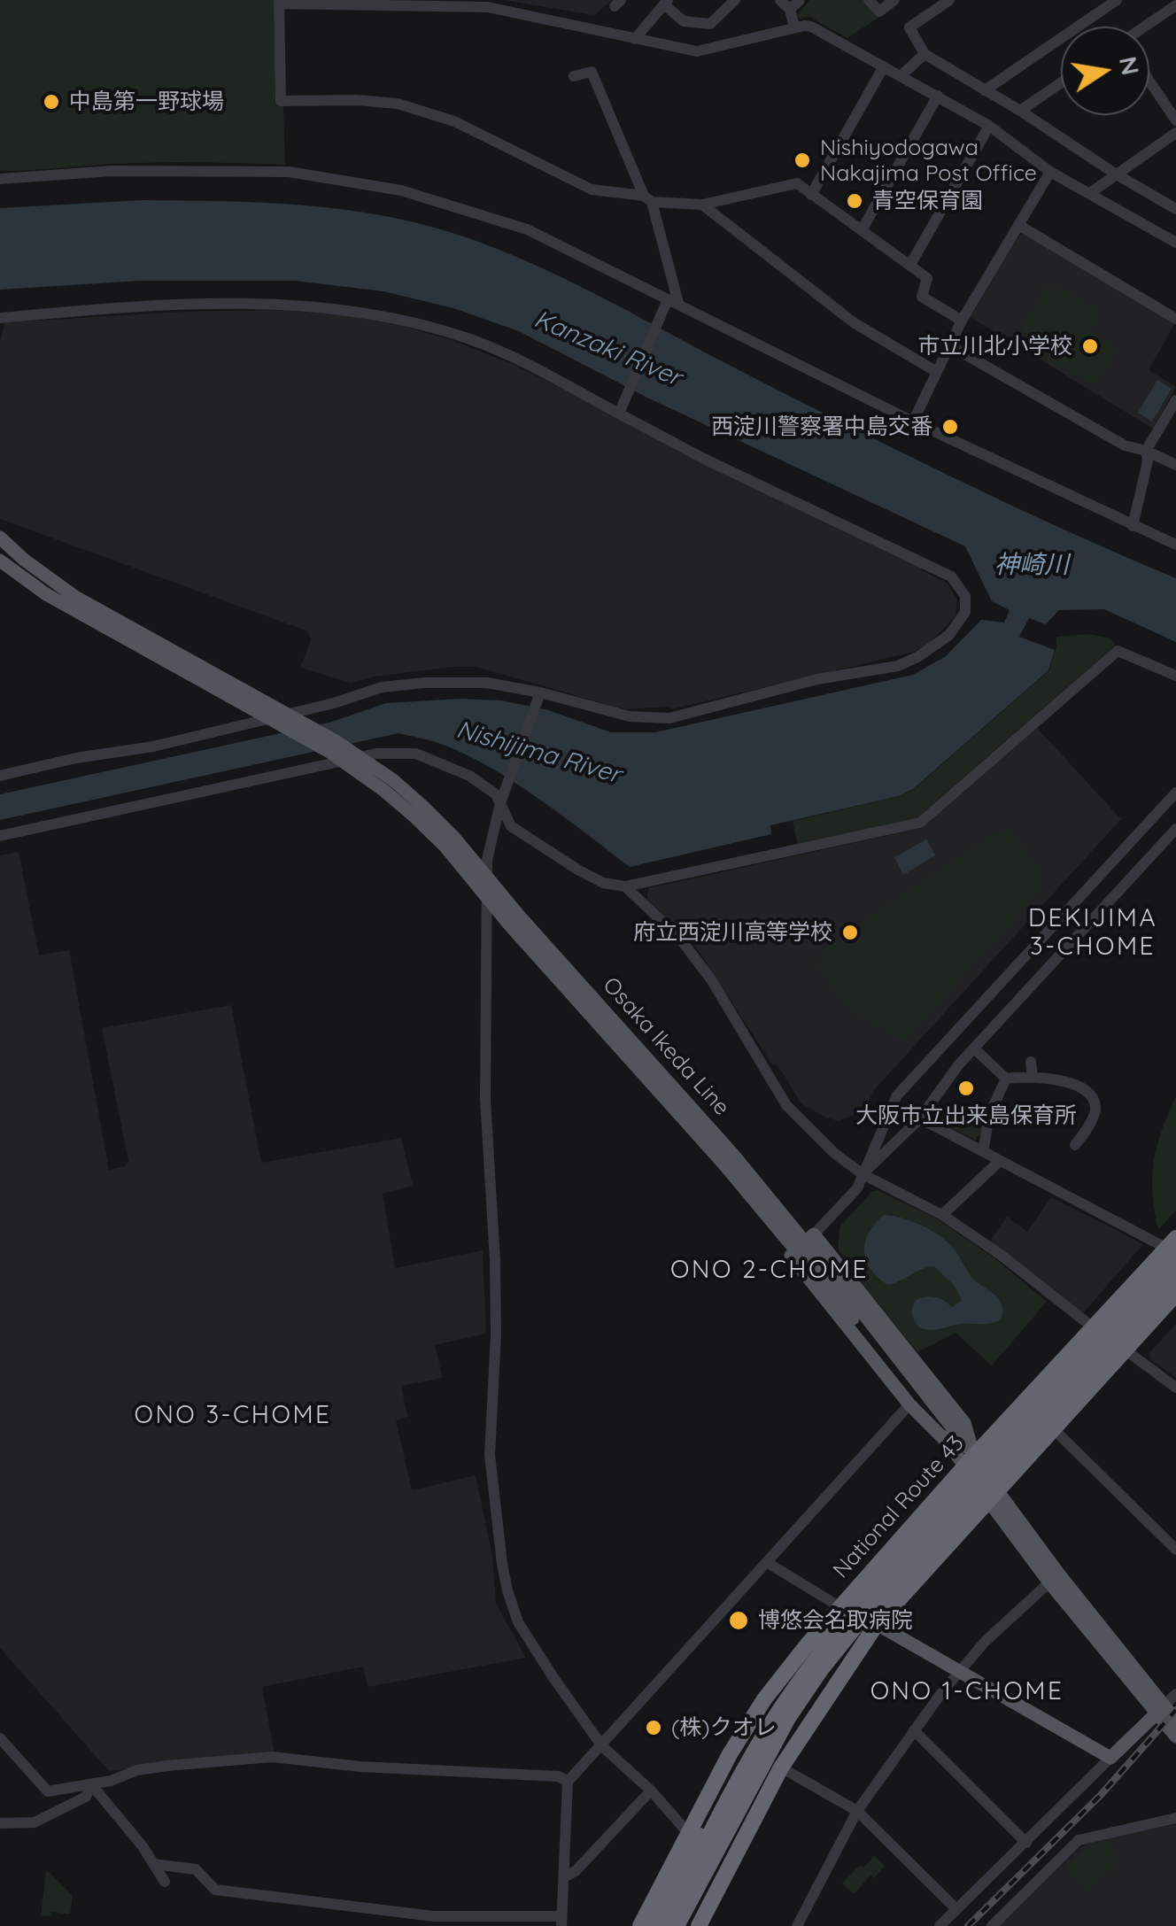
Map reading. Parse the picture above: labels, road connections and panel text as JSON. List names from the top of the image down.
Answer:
{
  "streets": {
    "highway": ["National Route 43"],
    "main road": ["Osaka Ikeda Line"]
  },
  "crossings": [
    ["Osaka Ikeda Line", "National Route 43"]
  ],
  "districts": [
    "DEKIJIMA 3-CHOME",
    "ONO 2-CHOME",
    "ONO 3-CHOME",
    "ONO 1-CHOME"
  ],
  "water": ["Kanzaki River", "神崎川", "Nishijima River"],
  "places": [
    "中島第一野球場",
    "Nishiyodogawa Nakajima Post Office",
    "青空保育園",
    "市立川北小学校",
    "西淀川警察署中島交番",
    "府立西淀川高等学校",
    "大阪市立出来島保育所",
    "博悠会名取病院",
    "(株)クオレ"
  ],
  "north": "right"
}
